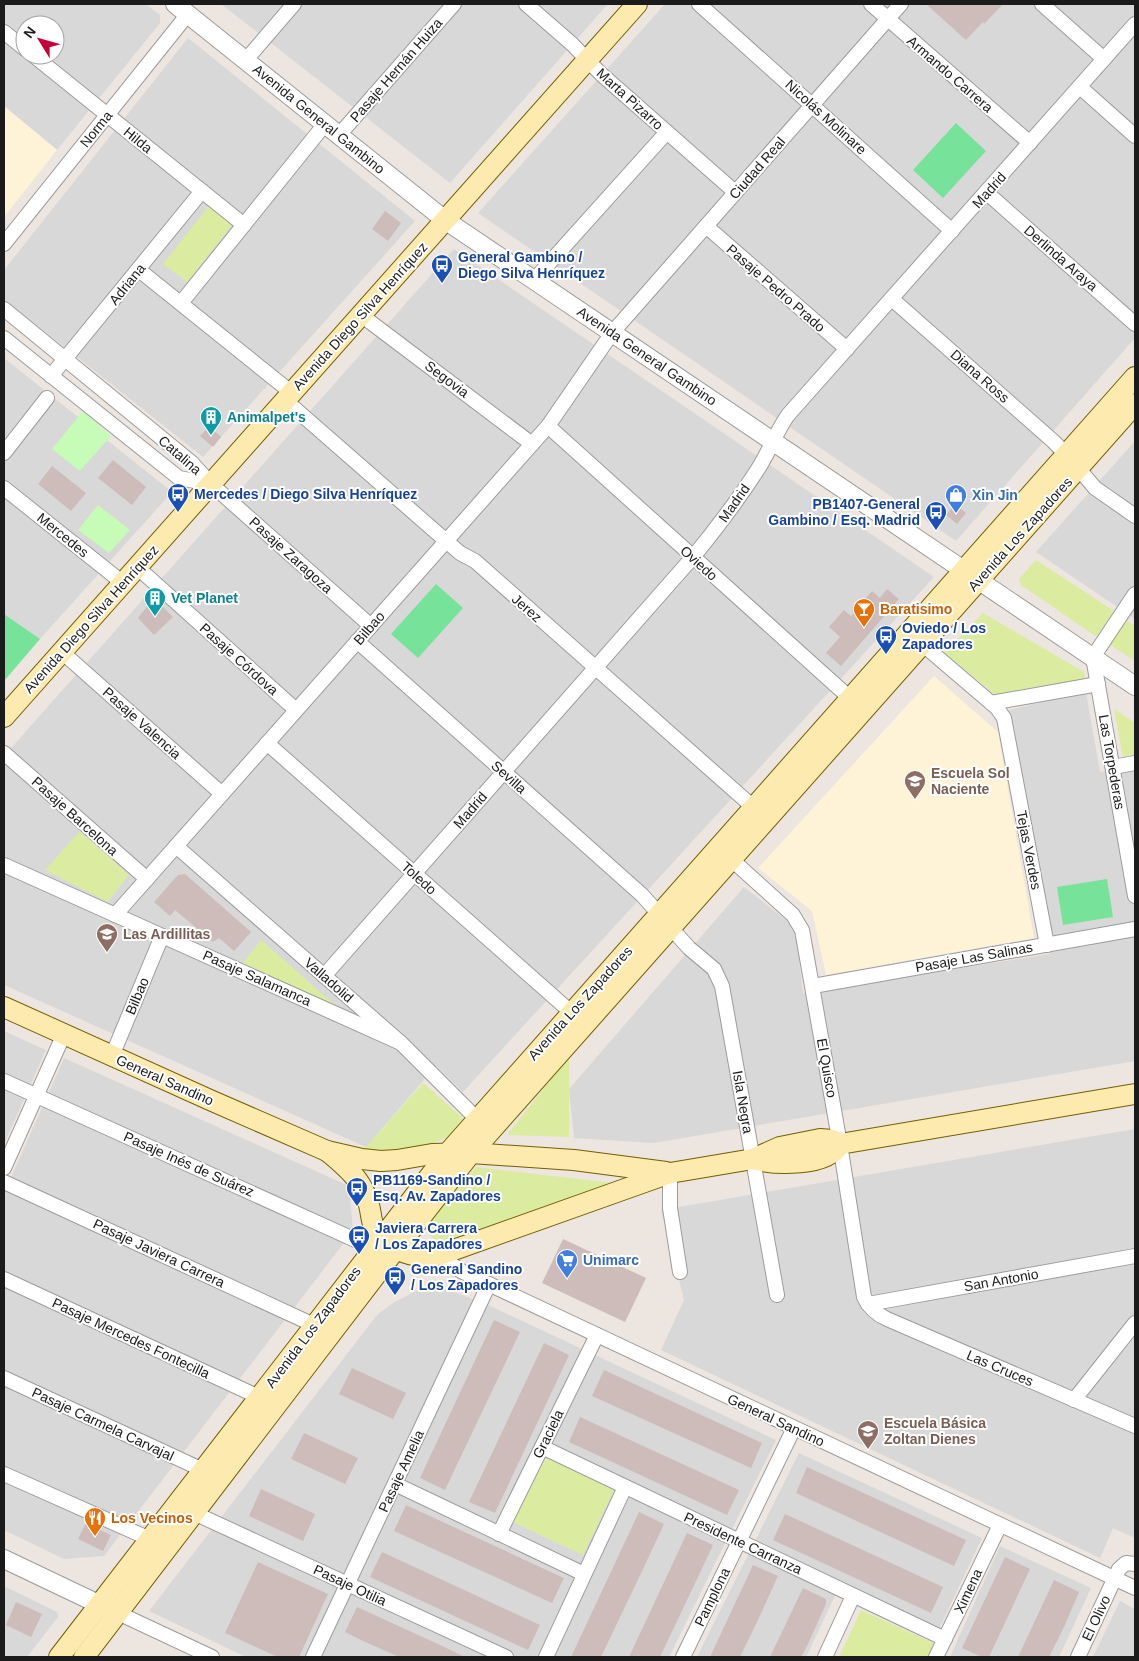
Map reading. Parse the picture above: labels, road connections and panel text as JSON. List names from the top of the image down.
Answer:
{
  "streets": {
    "main road": ["Avenida Diego Silva Henríquez", "Avenida Los Zapadores", "General Sandino"],
    "street": [
      "Pasaje Hernán Huiza",
      "Armando Carrera",
      "Marta Pizarro",
      "Nicolás Molinare",
      "Avenida General Gambino",
      "Norma",
      "Hilda",
      "Ciudad Real",
      "Madrid",
      "Derlinda Araya",
      "Adriana",
      "Pasaje Pedro Prado",
      "Diana Ross",
      "Segovia",
      "Catalina",
      "Mercedes",
      "Pasaje Zaragoza",
      "Oviedo",
      "Jerez",
      "Bilbao",
      "Pasaje Córdova",
      "Pasaje Valencia",
      "Las Torpederas",
      "Sevilla",
      "Pasaje Barcelona",
      "Tejas Verdes",
      "Toledo",
      "Pasaje Las Salinas",
      "Pasaje Salamanca",
      "Valladolid",
      "El Quisco",
      "Isla Negra",
      "Pasaje Inés de Suárez",
      "Pasaje Javiera Carrera",
      "San Antonio",
      "Pasaje Mercedes Fontecilla",
      "Las Cruces",
      "Pasaje Carmela Carvajal",
      "Graciela",
      "Pasaje Amelia",
      "Presidente Carranza",
      "Pasaje Otilia",
      "Ximena",
      "Pamplona",
      "El Olivo"
    ]
  },
  "crossings": [
    ["Pasaje Hernán Huiza", "Avenida General Gambino"],
    ["Armando Carrera", "Ciudad Real"],
    ["Armando Carrera", "Madrid"],
    ["Marta Pizarro", "Ciudad Real"],
    ["Marta Pizarro", "Avenida Diego Silva Henríquez"],
    ["Nicolás Molinare", "Ciudad Real"],
    ["Nicolás Molinare", "Madrid"],
    ["Avenida General Gambino", "Norma"],
    ["Avenida General Gambino", "Ciudad Real"],
    ["Avenida General Gambino", "Madrid"],
    ["Avenida General Gambino", "Avenida Diego Silva Henríquez"],
    ["Avenida General Gambino", "Avenida Los Zapadores"],
    ["Avenida General Gambino", "Bilbao"],
    ["Avenida General Gambino", "Las Torpederas"],
    ["Norma", "Hilda"],
    ["Hilda", "Adriana"],
    ["Ciudad Real", "Pasaje Pedro Prado"],
    ["Ciudad Real", "Bilbao"],
    ["Madrid", "Derlinda Araya"],
    ["Madrid", "Pasaje Pedro Prado"],
    ["Madrid", "Diana Ross"],
    ["Madrid", "Oviedo"],
    ["Madrid", "Jerez"],
    ["Madrid", "Sevilla"],
    ["Madrid", "Toledo"],
    ["Madrid", "Valladolid"],
    ["Adriana", "Catalina"],
    ["Avenida Diego Silva Henríquez", "Segovia"],
    ["Avenida Diego Silva Henríquez", "Catalina"],
    ["Avenida Diego Silva Henríquez", "Mercedes"],
    ["Avenida Diego Silva Henríquez", "Pasaje Zaragoza"],
    ["Avenida Diego Silva Henríquez", "Jerez"],
    ["Avenida Diego Silva Henríquez", "Pasaje Córdova"],
    ["Avenida Diego Silva Henríquez", "Pasaje Valencia"],
    ["Diana Ross", "Avenida Los Zapadores"],
    ["Segovia", "Bilbao"],
    ["Catalina", "Pasaje Zaragoza"],
    ["Avenida Los Zapadores", "Oviedo"],
    ["Avenida Los Zapadores", "Jerez"],
    ["Avenida Los Zapadores", "Sevilla"],
    ["Avenida Los Zapadores", "Tejas Verdes"],
    ["Avenida Los Zapadores", "Toledo"],
    ["Avenida Los Zapadores", "Valladolid"],
    ["Avenida Los Zapadores", "El Quisco"],
    ["Avenida Los Zapadores", "General Sandino"],
    ["Avenida Los Zapadores", "Isla Negra"],
    ["Avenida Los Zapadores", "Pasaje Inés de Suárez"],
    ["Avenida Los Zapadores", "Pasaje Javiera Carrera"],
    ["Avenida Los Zapadores", "Pasaje Mercedes Fontecilla"],
    ["Avenida Los Zapadores", "Pasaje Carmela Carvajal"],
    ["Avenida Los Zapadores", "Pasaje Otilia"],
    ["Pasaje Zaragoza", "Bilbao"],
    ["Oviedo", "Bilbao"],
    ["Jerez", "Bilbao"],
    ["Bilbao", "Pasaje Córdova"],
    ["Bilbao", "Pasaje Valencia"],
    ["Bilbao", "Sevilla"],
    ["Bilbao", "Pasaje Barcelona"],
    ["Bilbao", "Toledo"],
    ["Bilbao", "Pasaje Salamanca"],
    ["Bilbao", "Valladolid"],
    ["Bilbao", "General Sandino"],
    ["Sevilla", "Isla Negra"],
    ["Tejas Verdes", "Pasaje Las Salinas"],
    ["Pasaje Las Salinas", "El Quisco"],
    ["Pasaje Salamanca", "Valladolid"],
    ["El Quisco", "San Antonio"],
    ["El Quisco", "Las Cruces"],
    ["General Sandino", "Pasaje Inés de Suárez"],
    ["General Sandino", "Graciela"],
    ["General Sandino", "Pasaje Amelia"],
    ["General Sandino", "Ximena"],
    ["General Sandino", "Pamplona"],
    ["General Sandino", "El Olivo"],
    ["San Antonio", "Las Cruces"],
    ["Graciela", "Presidente Carranza"],
    ["Pasaje Amelia", "Pasaje Otilia"],
    ["Presidente Carranza", "Ximena"],
    ["Presidente Carranza", "Pamplona"]
  ],
  "places": {
    "bus stop": [
      "General Gambino / Diego Silva Henríquez",
      "Mercedes / Diego Silva Henríquez",
      "PB1407-General Gambino / Esq. Madrid",
      "Oviedo / Los Zapadores",
      "PB1169-Sandino / Esq. Av. Zapadores",
      "Javiera Carrera / Los Zapadores",
      "General Sandino / Los Zapadores"
    ],
    "building": ["Animalpet's", "Vet Planet"],
    "shop": ["Xin Jin"],
    "bar": ["Baratisimo"],
    "school or university": ["Escuela Sol Naciente", "Las Ardillitas", "Escuela Básica Zoltan Dienes"],
    "supermarket": ["Unimarc"],
    "restaurant": ["Los Vecinos"]
  },
  "north": "top left"
}
